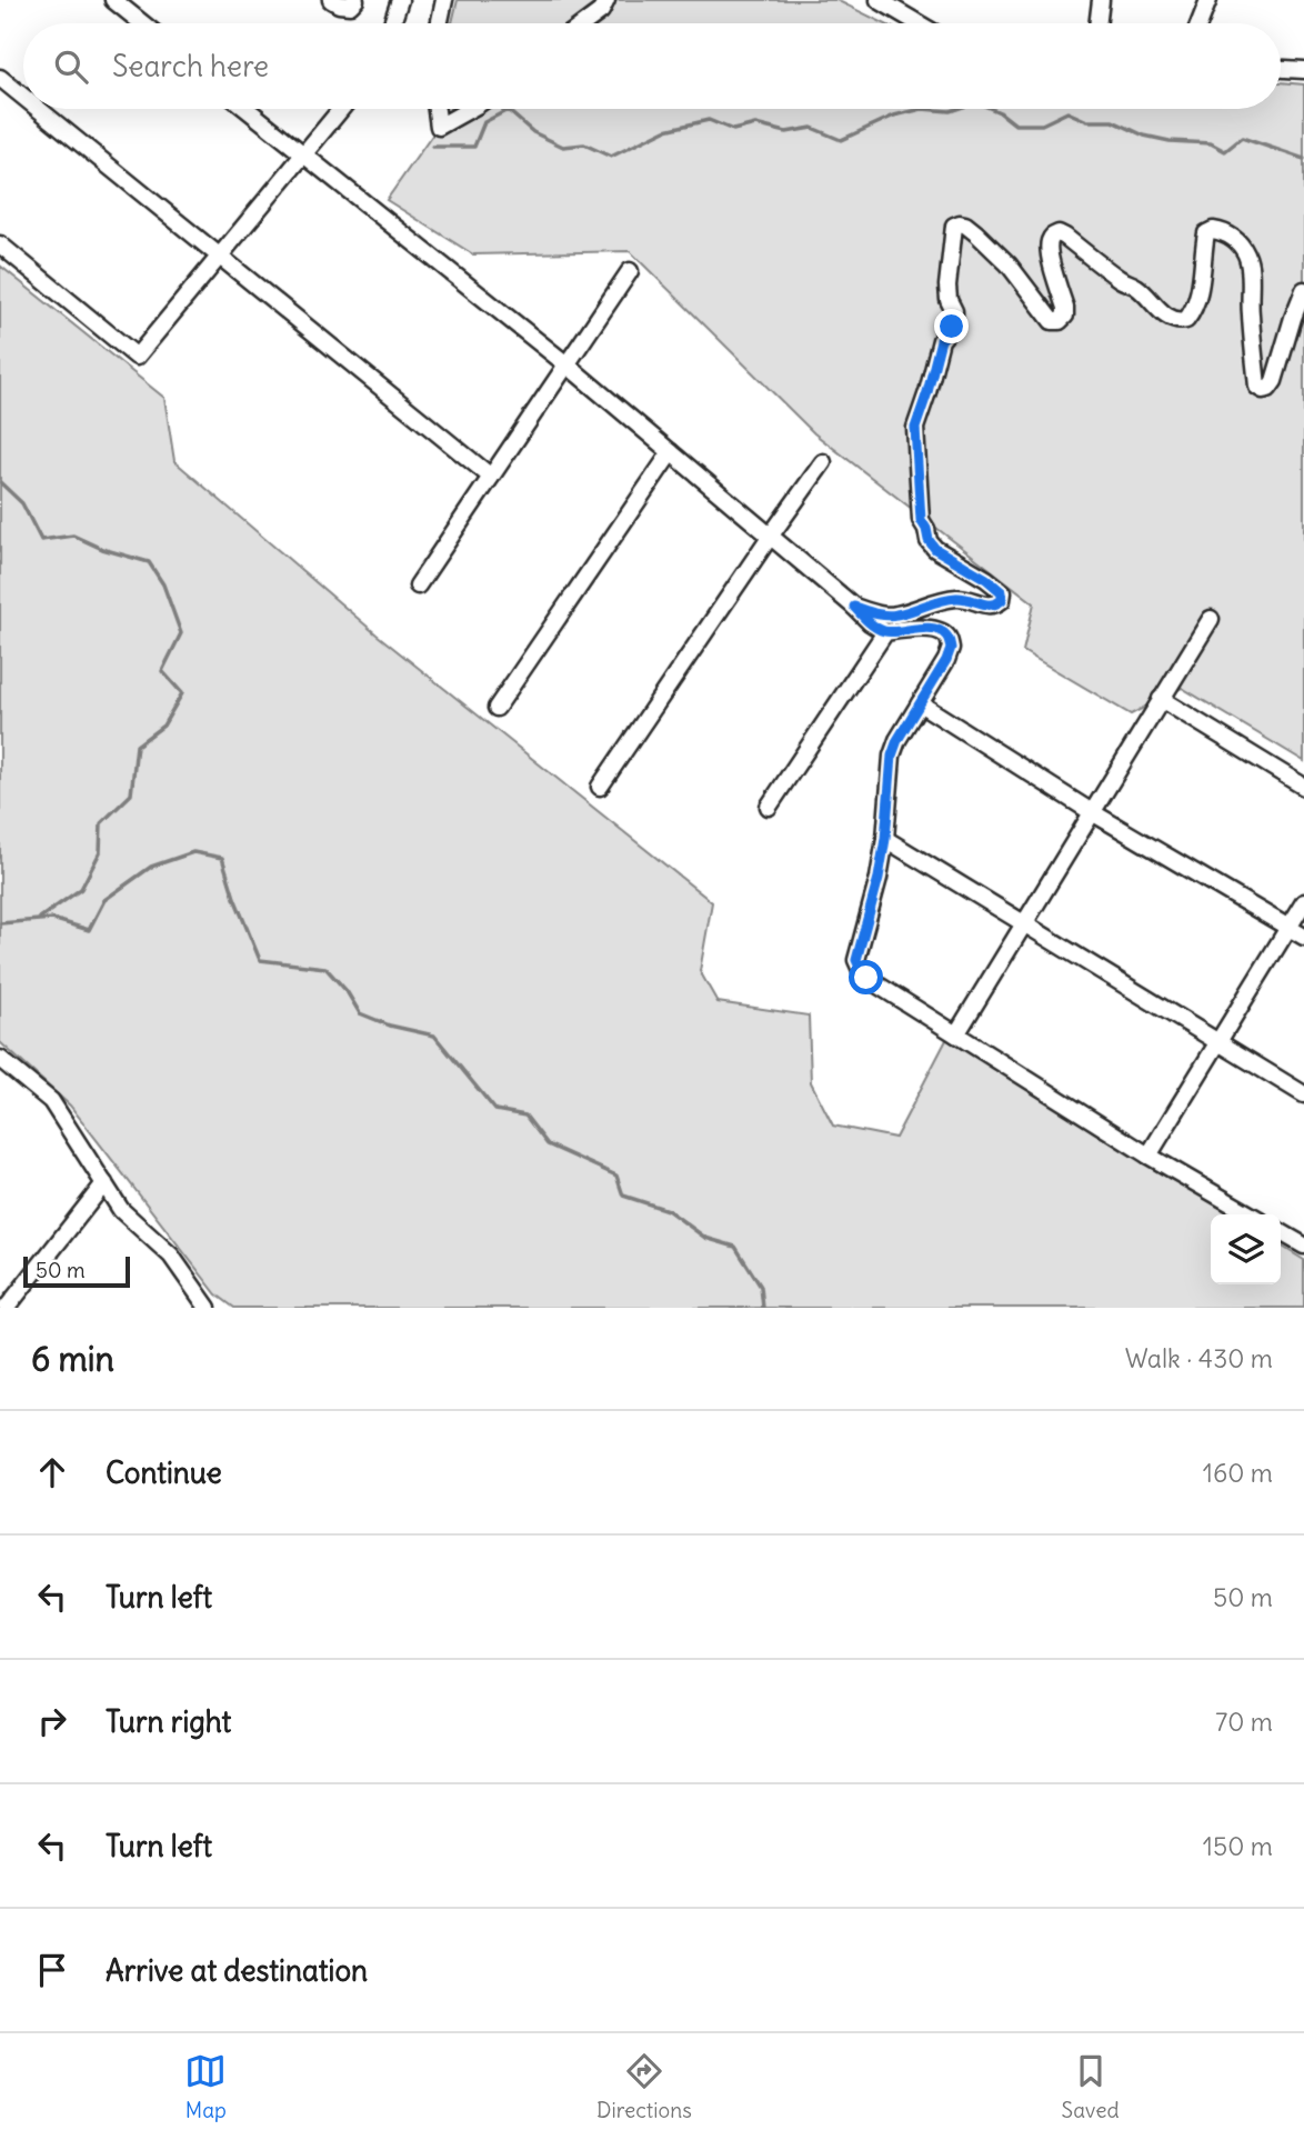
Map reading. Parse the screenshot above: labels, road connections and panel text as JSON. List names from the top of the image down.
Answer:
{
  "scale_bar": "50 m",
  "page": {
    "search": "Search here",
    "scale": "50 m",
    "heading": ["6 min", "Walk · 430 m"],
    "list": [
      ["Continue", "160 m"],
      ["Turn left", "50 m"],
      ["Turn right", "70 m"],
      ["Turn left", "150 m"],
      "Arrive at destination"
    ],
    "nav": ["Map", "Directions", "Saved"]
  }
}
